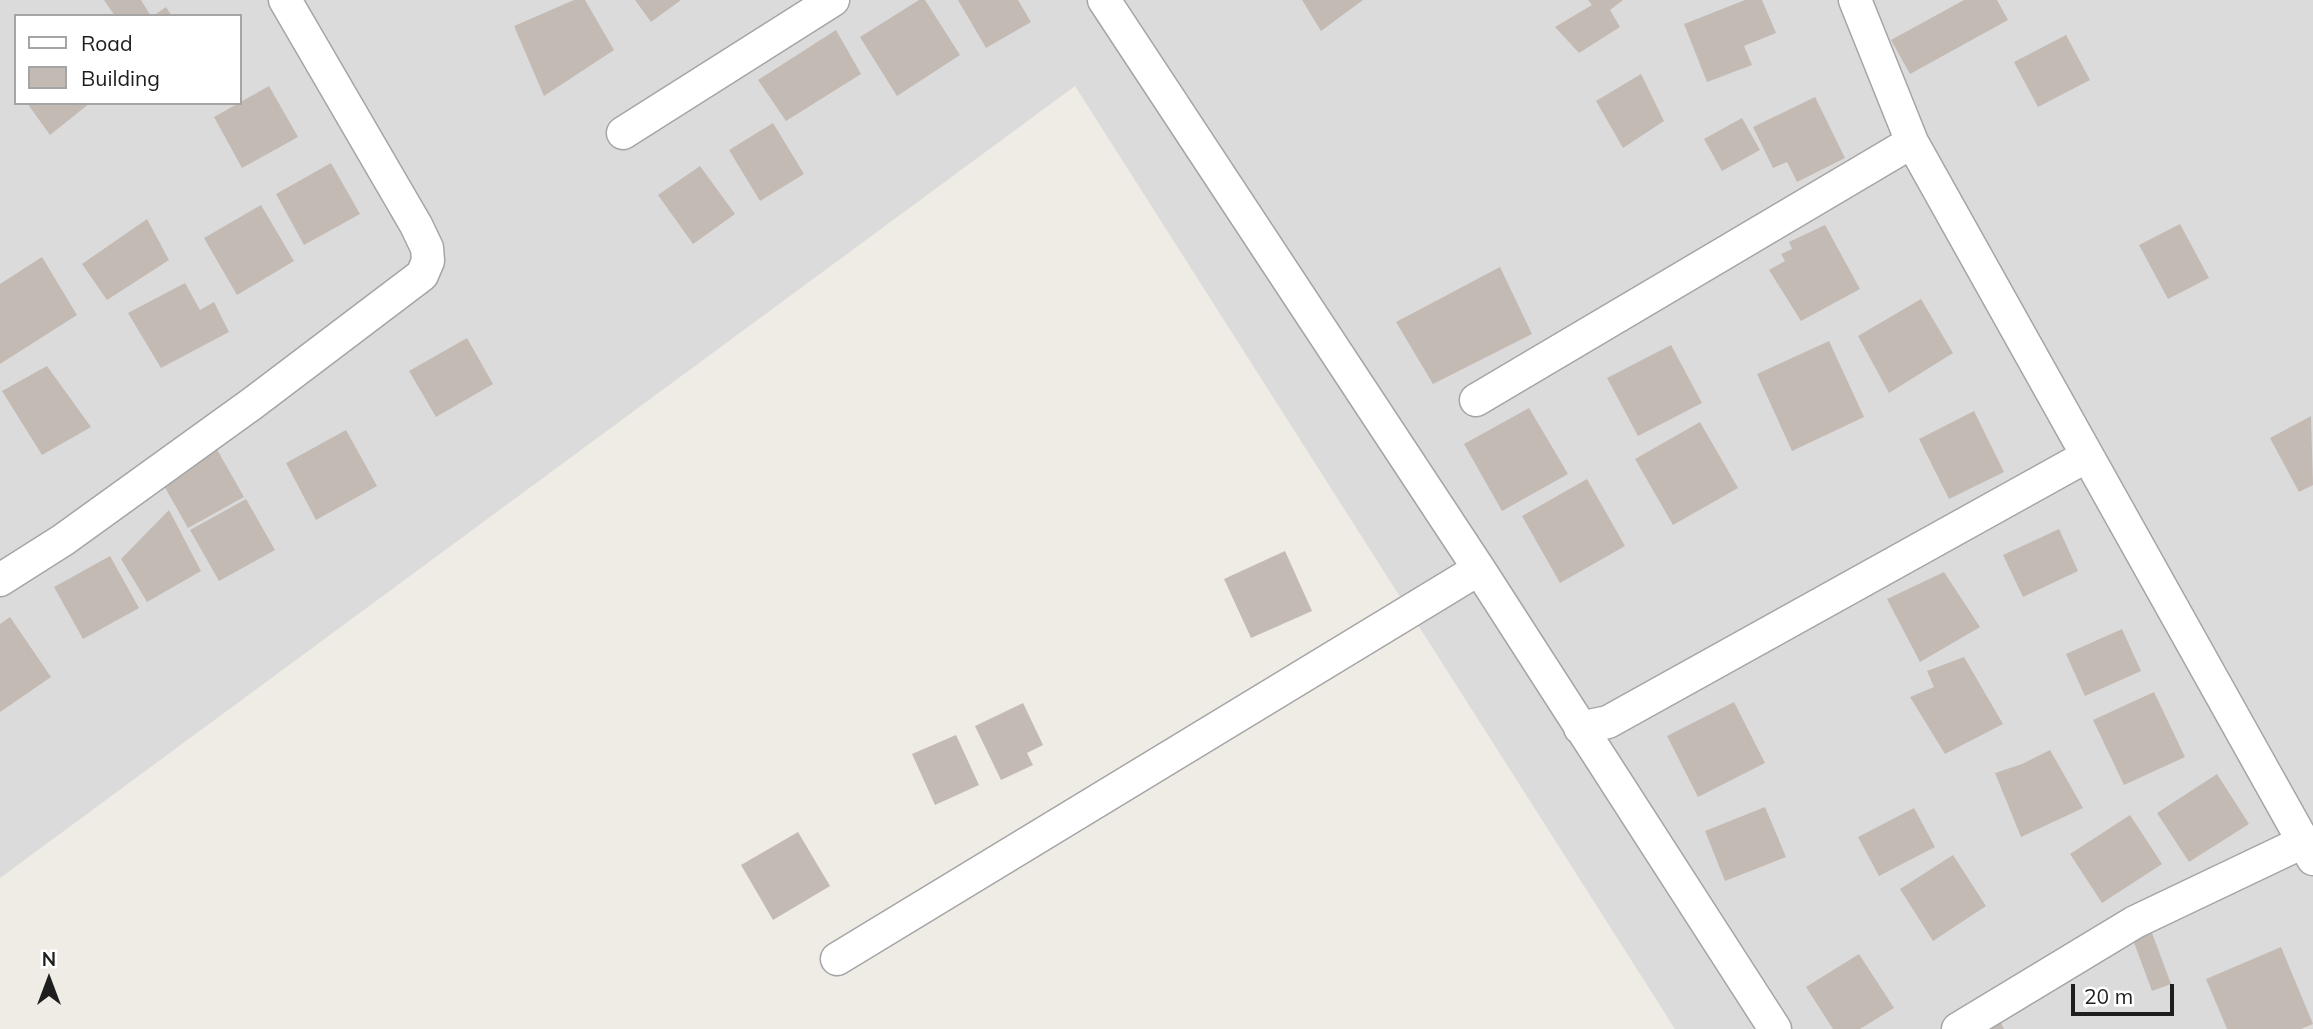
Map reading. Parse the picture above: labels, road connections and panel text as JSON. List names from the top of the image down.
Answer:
{
  "legend": ["Road", "Building"],
  "scale_bar": "20 m",
  "north": "top"
}
